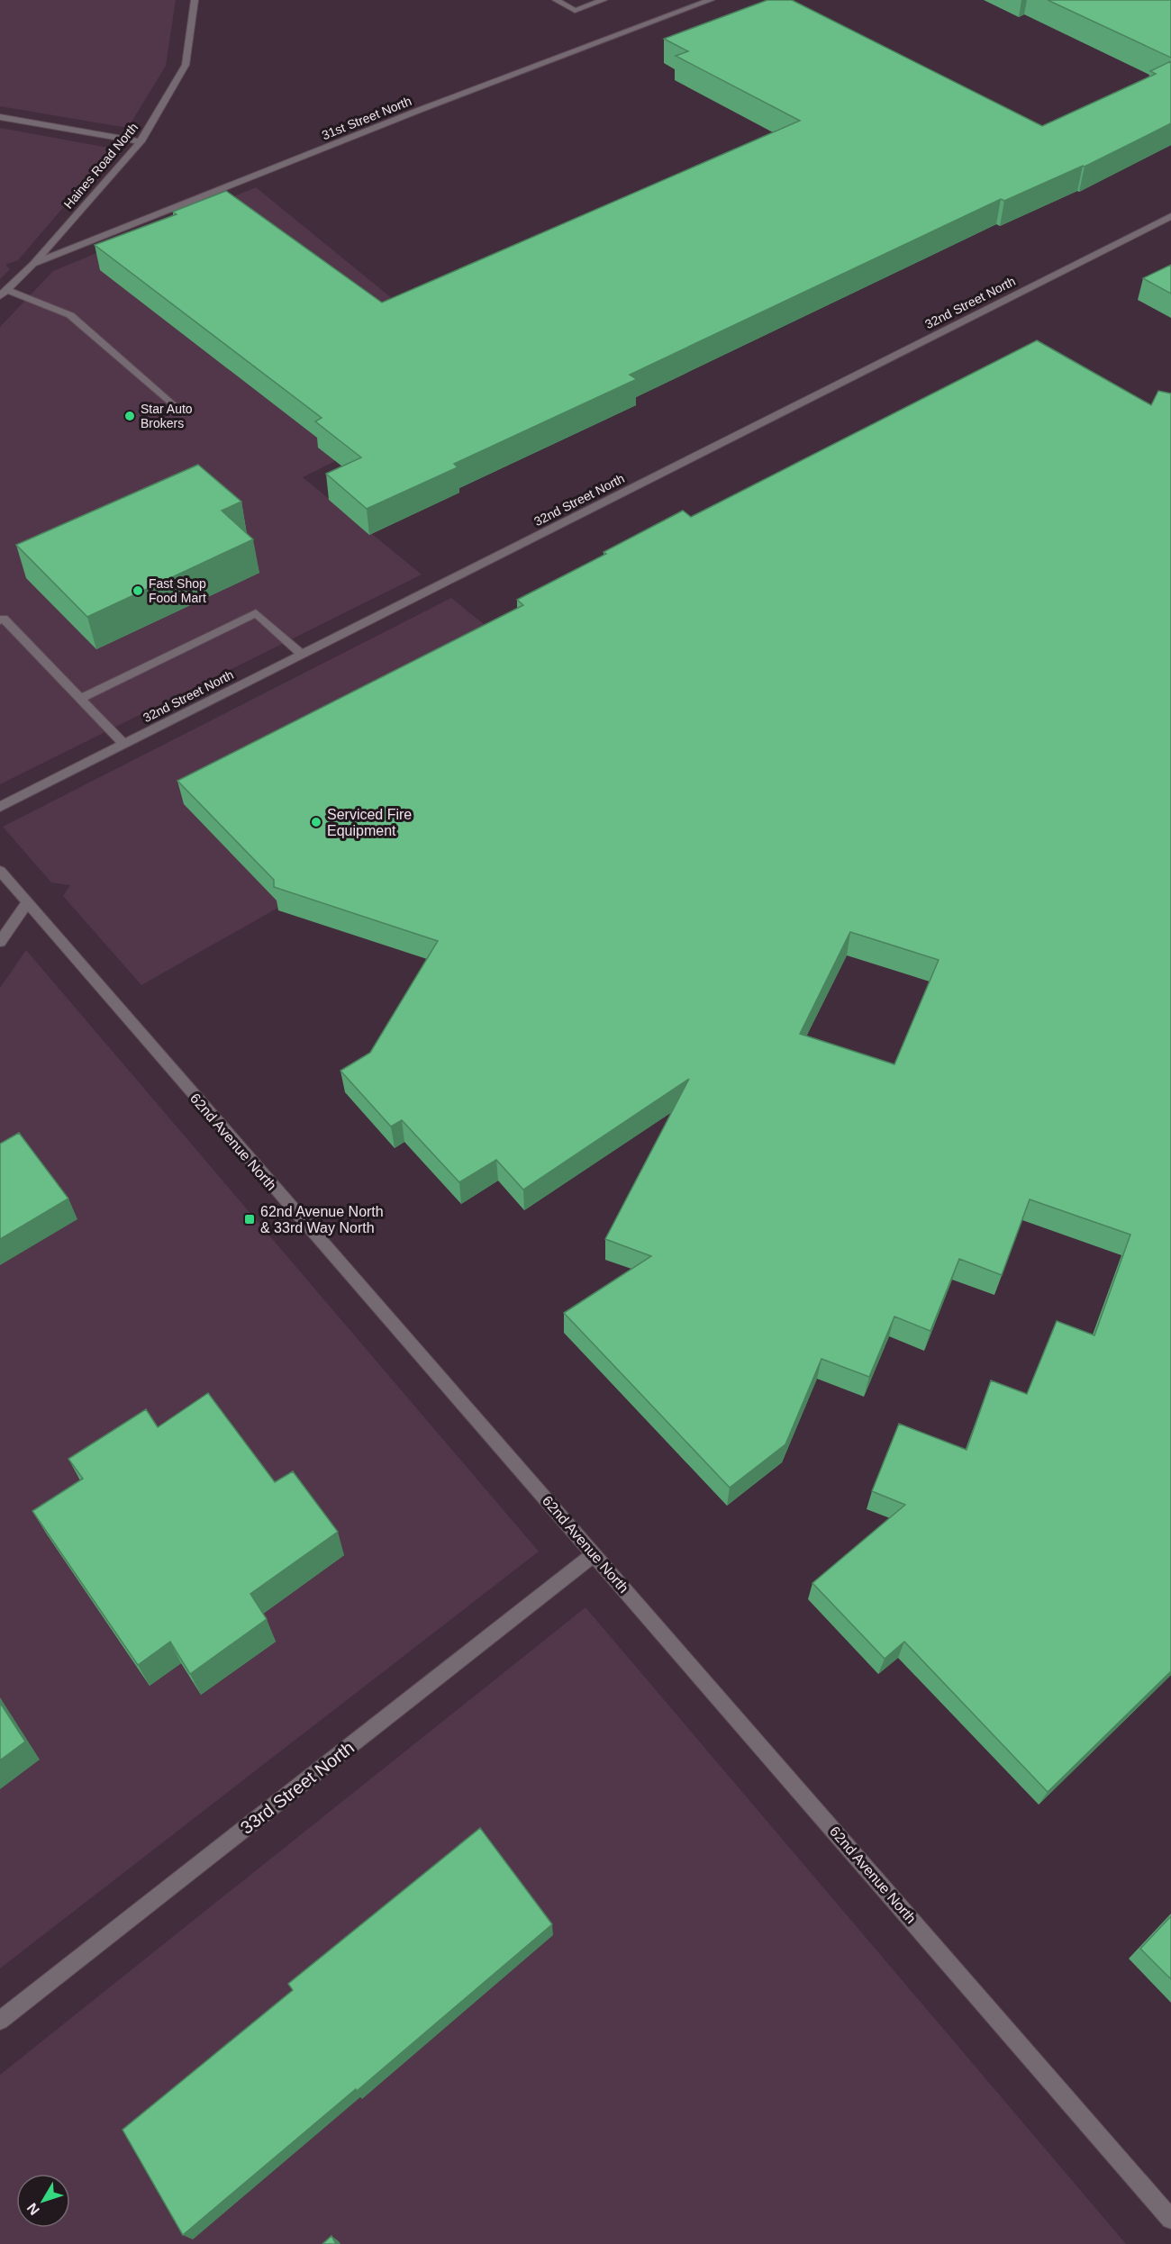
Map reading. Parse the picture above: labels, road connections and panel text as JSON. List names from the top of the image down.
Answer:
{
  "streets": {
    "street": [
      "31st Street North",
      "Haines Road North",
      "32nd Street North",
      "62nd Avenue North",
      "33rd Street North"
    ]
  },
  "crossings": [
    ["31st Street North", "Haines Road North"],
    ["62nd Avenue North", "33rd Street North"]
  ],
  "places": {
    "other": ["Star Auto Brokers", "Fast Shop Food Mart", "Serviced Fire Equipment"],
    "transit": ["62nd Avenue North & 33rd Way North"]
  },
  "north": "bottom left"
}
